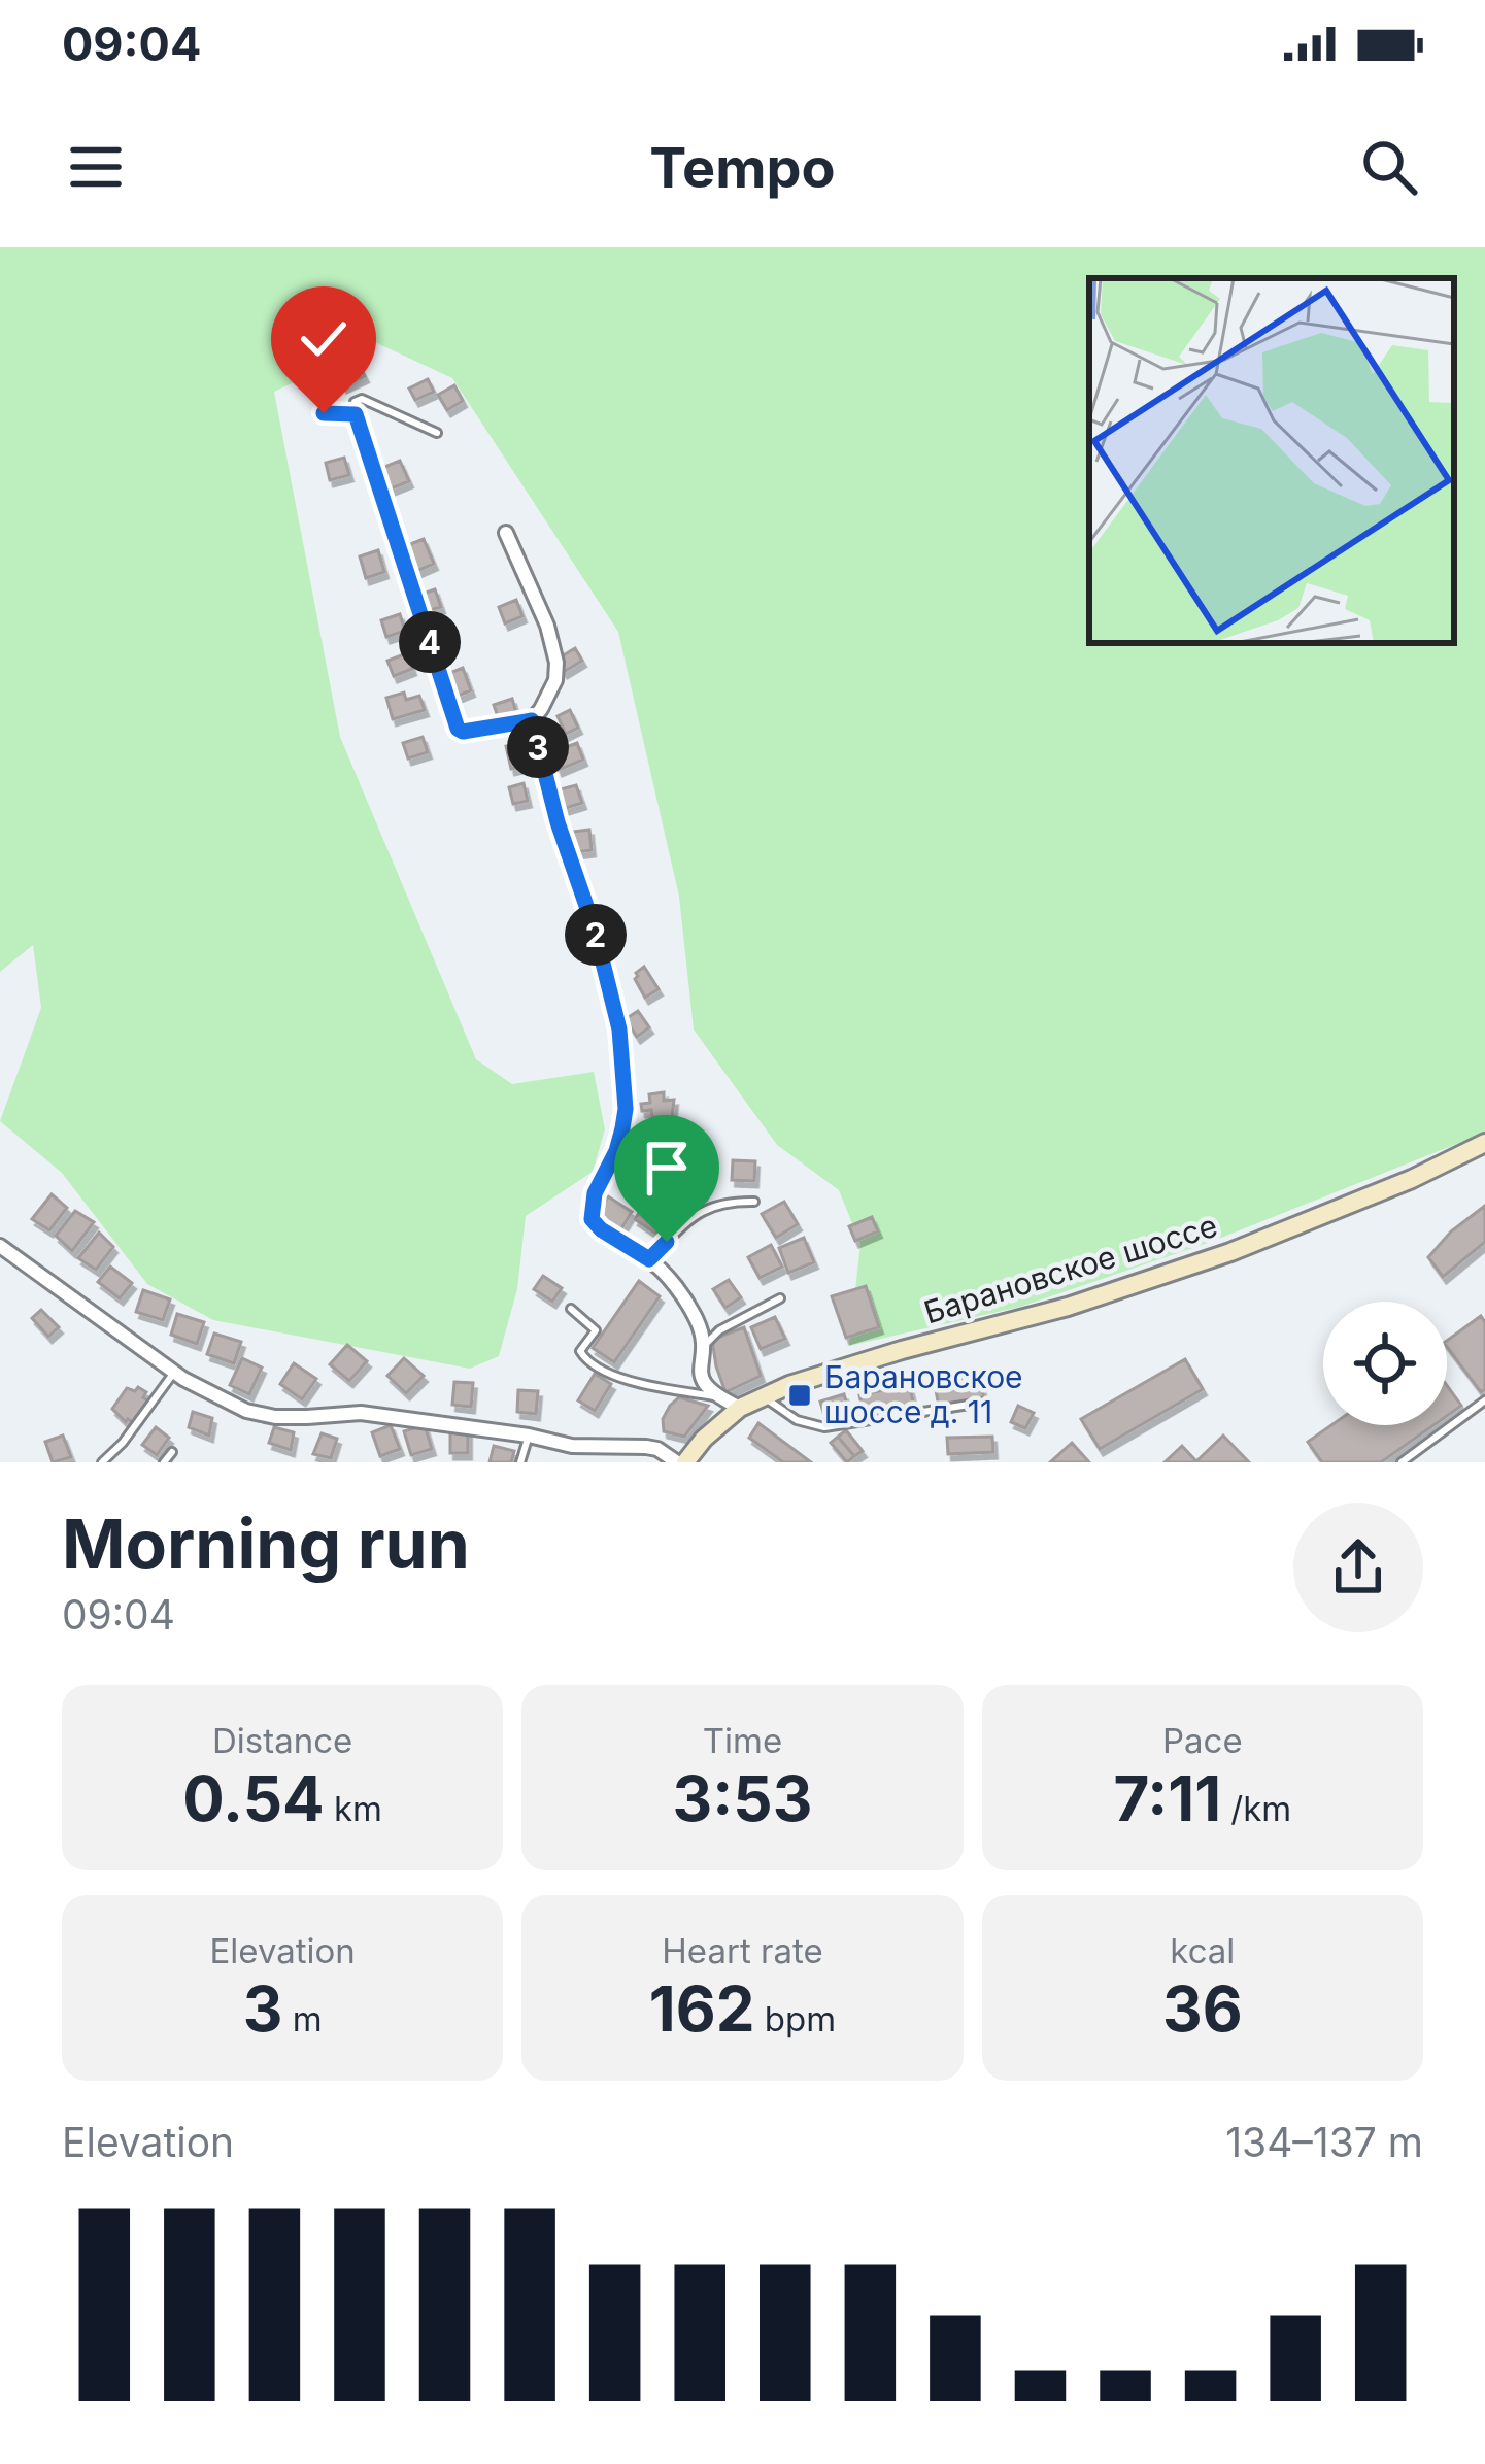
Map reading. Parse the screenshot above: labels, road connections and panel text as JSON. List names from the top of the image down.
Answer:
{
  "streets": {
    "main road": ["Барановское шоссе"]
  },
  "places": {
    "transit": ["Барановское шоссе д. 11"]
  },
  "page": {
    "status": "09:04",
    "header": "Tempo",
    "pins": ["4", "3", "2"],
    "heading": ["Morning run", "09:04"],
    "stats": [
      ["Distance", "0.54 km"],
      ["Time", "3:53"],
      ["Pace", "7:11 /km"],
      ["Elevation", "3 m"],
      ["Heart rate", "162 bpm"],
      ["kcal", "36"]
    ],
    "chart": ["Elevation", "134–137 m"]
  }
}
